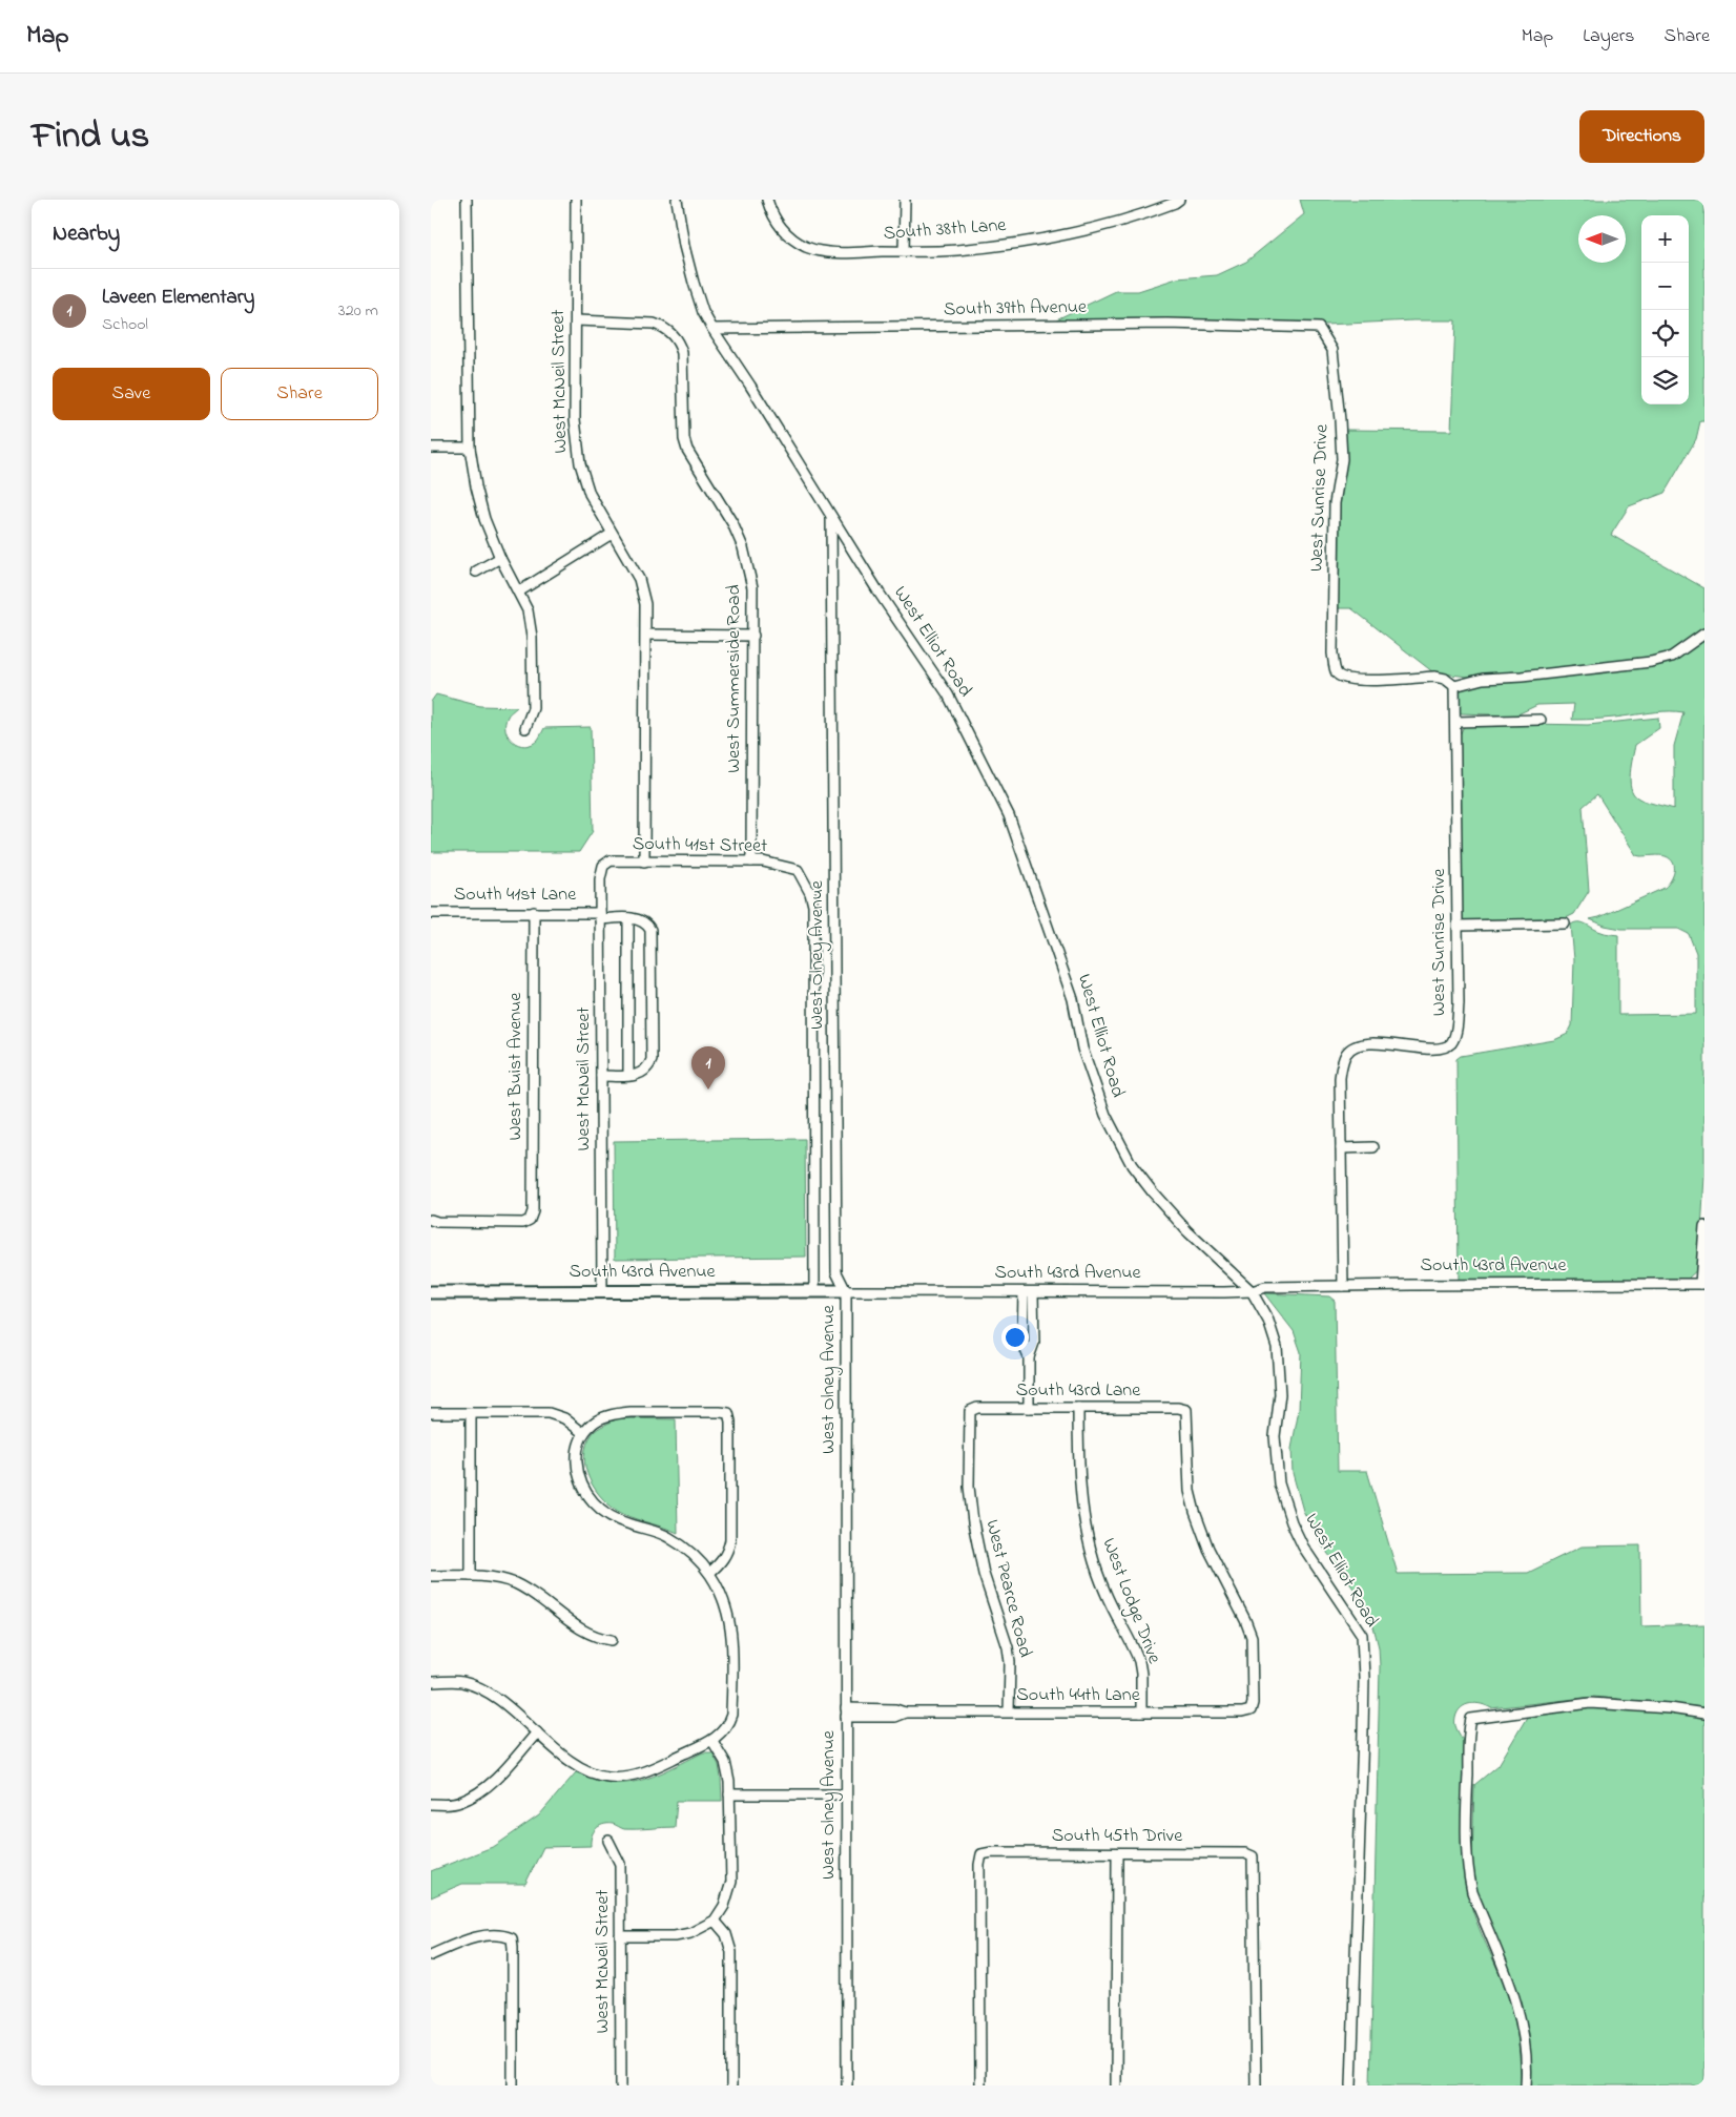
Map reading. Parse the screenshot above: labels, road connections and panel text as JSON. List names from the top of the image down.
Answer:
{
  "streets": {
    "street": [
      "South 38th Lane",
      "South 39th Avenue",
      "West McNeil Street",
      "West Sunrise Drive",
      "West Elliot Road",
      "West Summerside Road",
      "South 41st Street",
      "South 41st Lane",
      "West Olney Avenue",
      "West Buist Avenue",
      "South 43rd Avenue",
      "South 43rd Lane",
      "West Pearce Road",
      "West Lodge Drive",
      "South 44th Lane",
      "South 45th Drive"
    ]
  },
  "crossings": [
    ["South 39th Avenue", "West Sunrise Drive"],
    ["South 39th Avenue", "West Elliot Road"],
    ["West McNeil Street", "West Summerside Road"],
    ["West McNeil Street", "South 41st Street"],
    ["West McNeil Street", "South 41st Lane"],
    ["West McNeil Street", "South 43rd Avenue"],
    ["West Sunrise Drive", "South 43rd Avenue"],
    ["West Elliot Road", "West Olney Avenue"],
    ["West Elliot Road", "South 43rd Avenue"],
    ["West Summerside Road", "South 41st Street"],
    ["South 41st Street", "South 43rd Avenue"],
    ["South 41st Lane", "West Buist Avenue"],
    ["West Olney Avenue", "South 43rd Avenue"],
    ["West Olney Avenue", "South 44th Lane"],
    ["South 43rd Lane", "West Pearce Road"],
    ["South 43rd Lane", "West Lodge Drive"],
    ["South 43rd Lane", "South 44th Lane"],
    ["West Pearce Road", "South 44th Lane"],
    ["West Lodge Drive", "South 44th Lane"]
  ],
  "north": "left",
  "page": {
    "header": "Map",
    "nav": ["Map", "Layers", "Share"],
    "title": "Find us",
    "buttons": [
      "Directions",
      ["Save", "Share"]
    ],
    "heading": "Nearby",
    "map_buttons": ["+", "−"],
    "list": [
      {
        "mark": "1",
        "name": "Laveen Elementary",
        "note": "School",
        "value": "320 m"
      }
    ],
    "pins": "1"
  }
}
